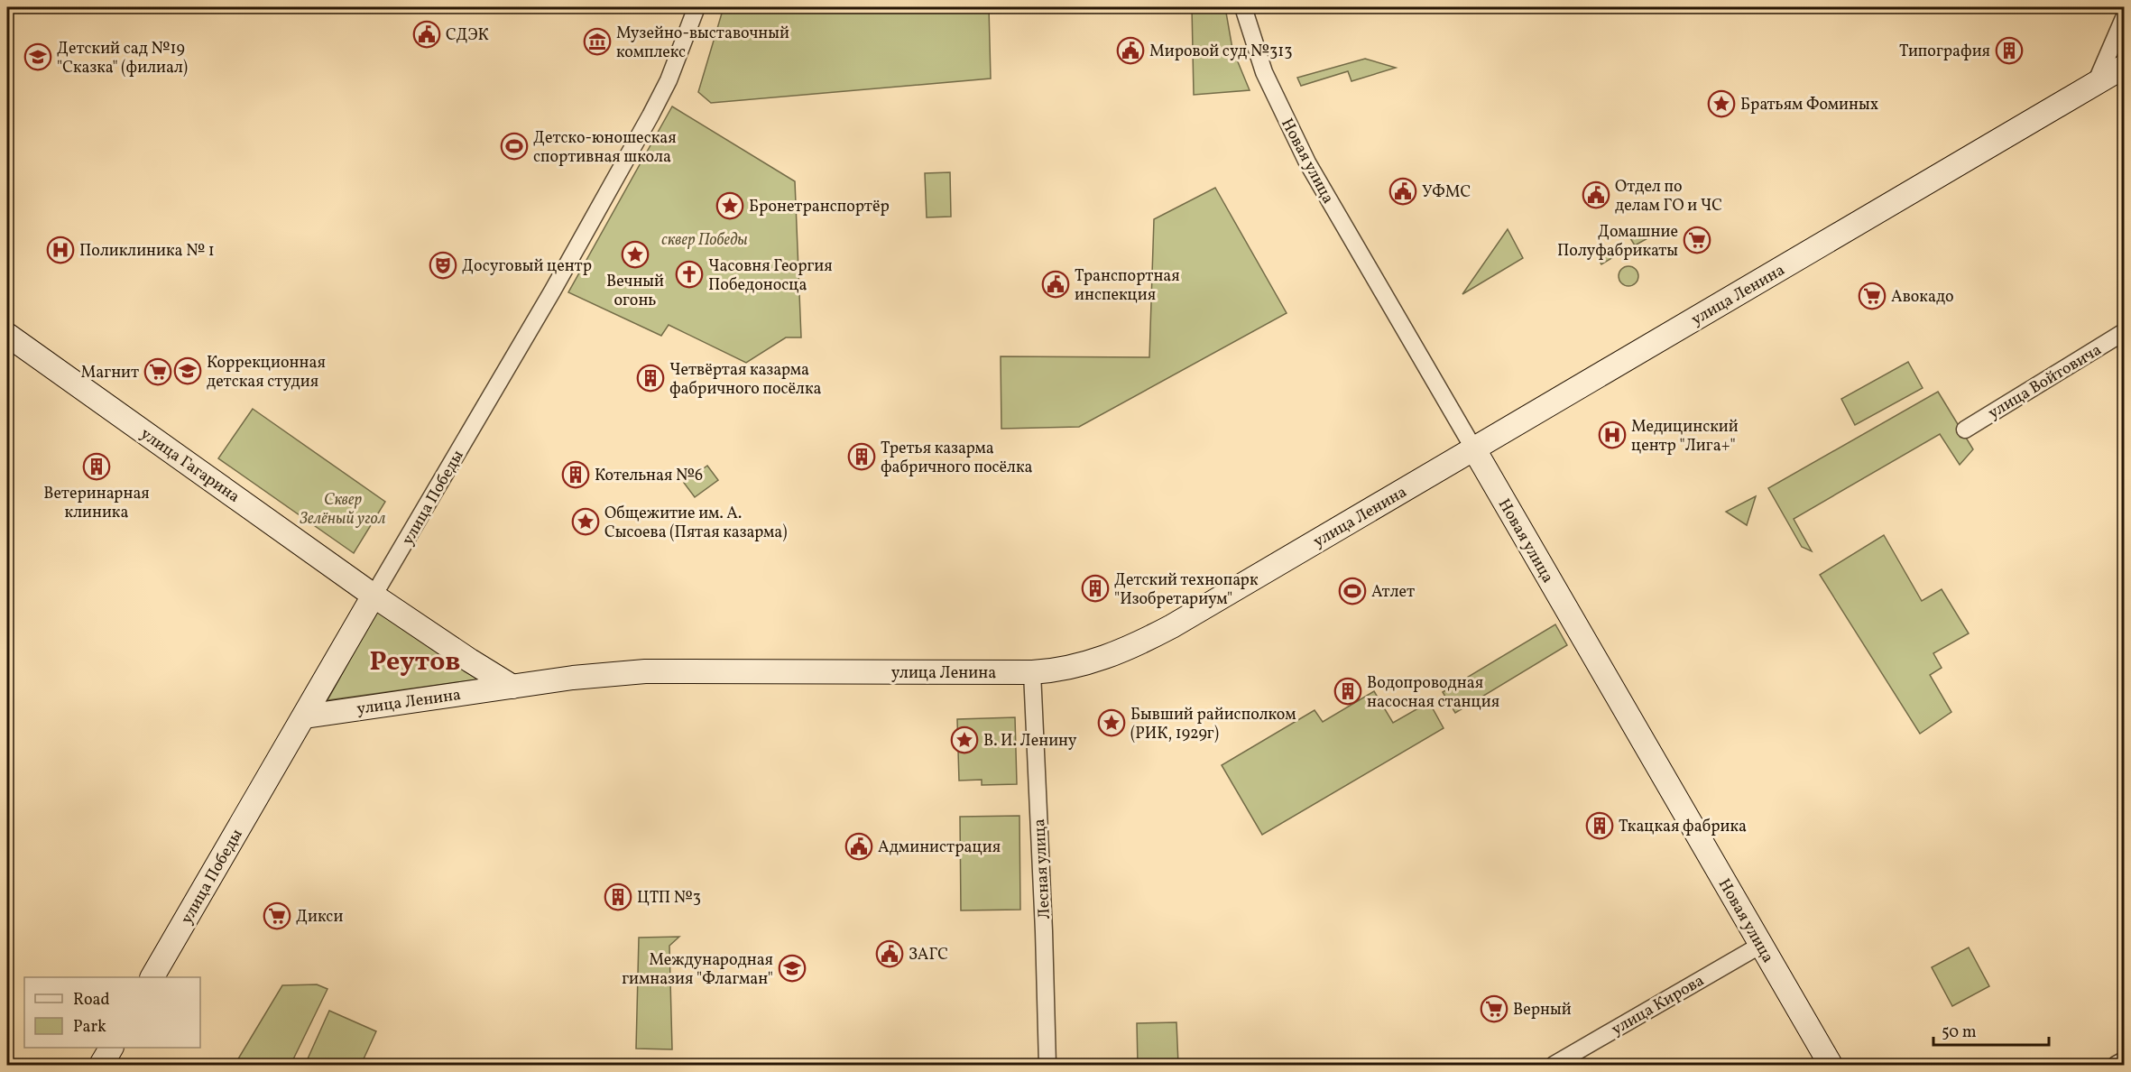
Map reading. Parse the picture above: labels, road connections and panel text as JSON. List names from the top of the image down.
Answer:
{
  "streets": {
    "street": [
      "Новая улица",
      "улица Ленина",
      "улица Войтовича",
      "улица Гагарина",
      "улица Победы",
      "Лесная улица",
      "улица Кирова"
    ]
  },
  "crossings": [
    ["Новая улица", "улица Ленина"],
    ["Новая улица", "улица Кирова"],
    ["улица Ленина", "улица Победы"],
    ["улица Ленина", "Лесная улица"],
    ["улица Гагарина", "улица Победы"]
  ],
  "districts": ["Реутов"],
  "parks": ["сквер Победы", "Сквер Зелёный угол"],
  "places": {
    "public building": [
      "СДЭК",
      "Мировой суд №313",
      "УФМС",
      "Отдел по делам ГО и ЧС",
      "Транспортная инспекция",
      "Администрация",
      "ЗАГС"
    ],
    "museum": ["Музейно-выставочный комплекс"],
    "building": [
      "Типография",
      "Четвёртая казарма фабричного посёлка",
      "Третья казарма фабричного посёлка",
      "Ветеринарная клиника",
      "Котельная №6",
      "Детский технопарк \"Изобретариум\"",
      "Водопроводная насосная станция",
      "Ткацкая фабрика",
      "ЦТП №3"
    ],
    "school or university": ["Детский сад №19 \"Сказка\" (филиал)", "Коррекционная детская студия", "Международная гимназия \"Флагман\""],
    "place": [
      "Братьям Фоминых",
      "Бронетранспортёр",
      "Вечный огонь",
      "Общежитие им. А. Сысоева (Пятая казарма)",
      "Бывший райисполком (РИК, 1929г)",
      "В. И. Ленину"
    ],
    "sports": ["Детско-юношеская спортивная школа", "Атлет"],
    "supermarket": [
      "Домашние Полуфабрикаты",
      "Авокадо",
      "Магнит",
      "Дикси",
      "Верный"
    ],
    "hospital": ["Поликлиника № 1", "Медицинский центр \"Лига+\""],
    "theatre": ["Досуговый центр"],
    "church": ["Часовня Георгия Победоносца"]
  },
  "legend": ["Road", "Park"],
  "scale_bar": "50 m"
}
